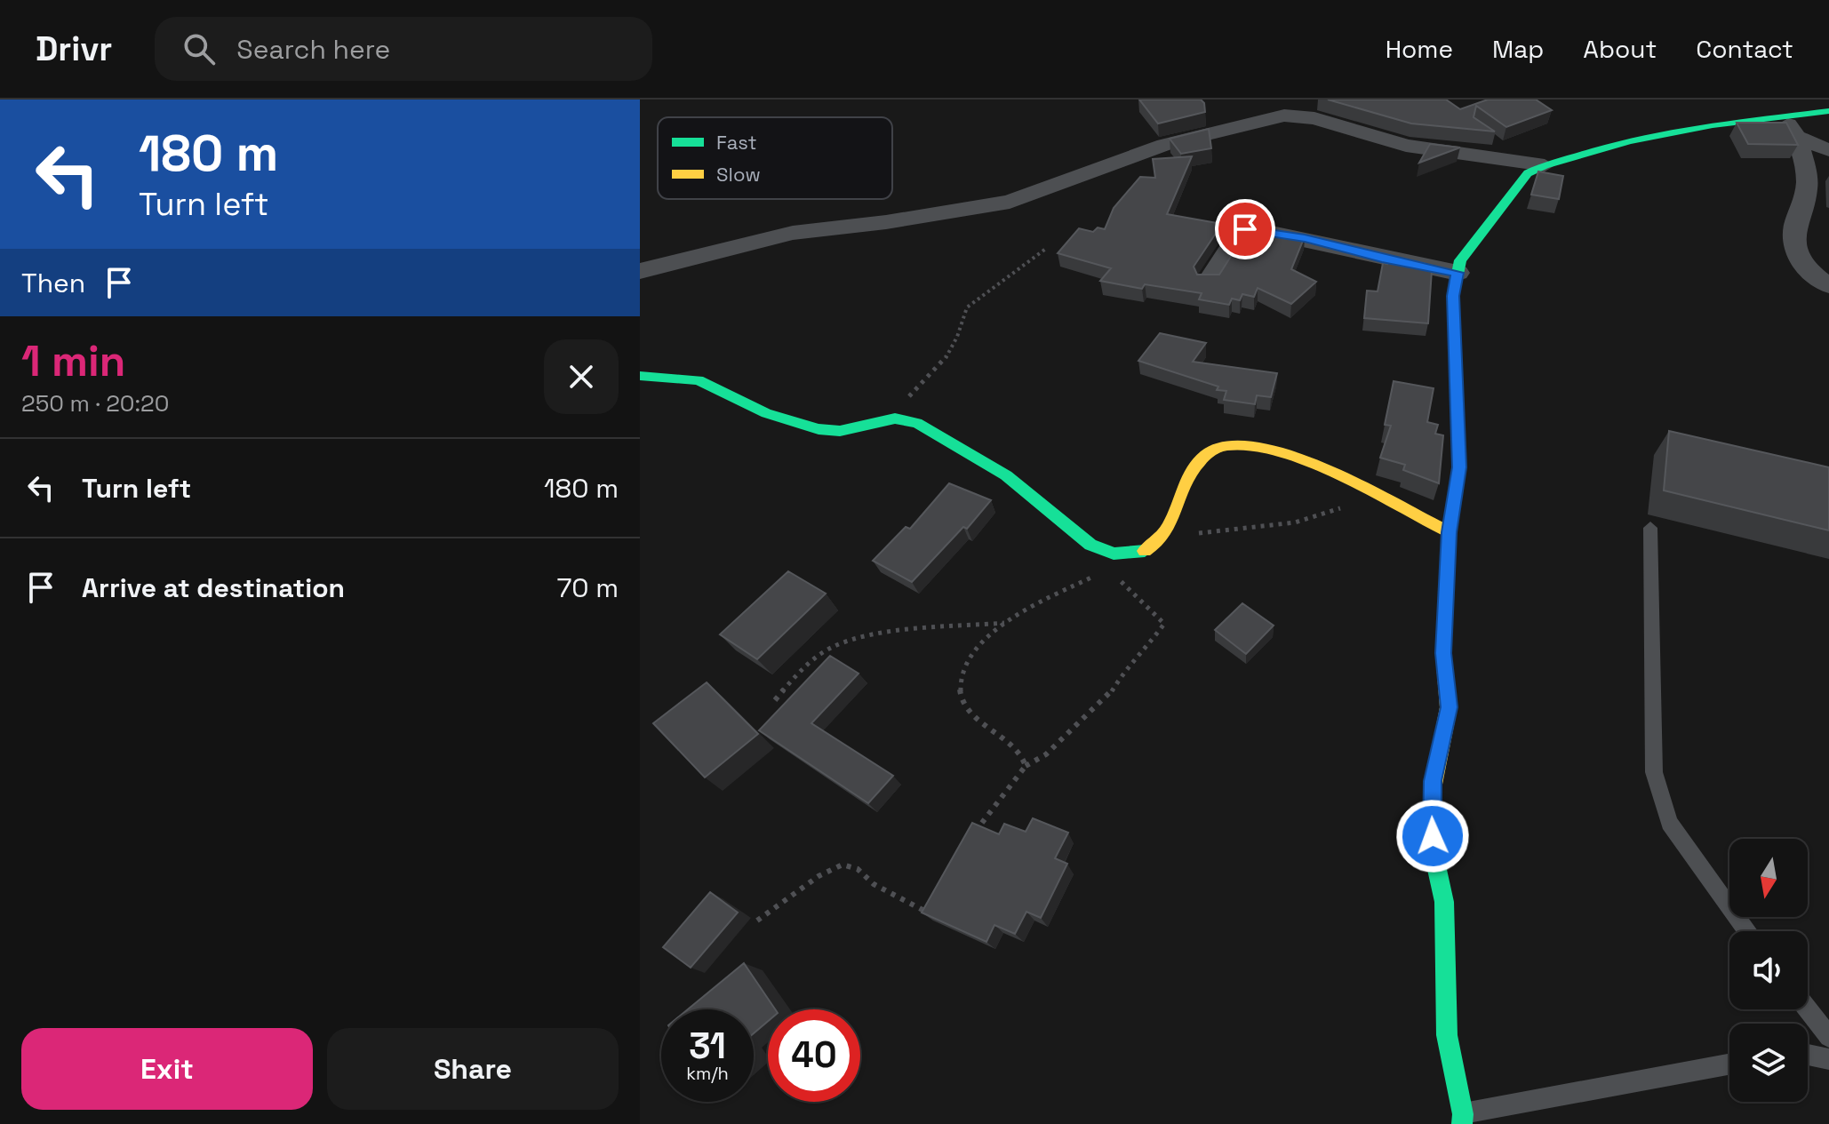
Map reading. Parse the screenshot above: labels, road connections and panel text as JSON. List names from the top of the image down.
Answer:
{
  "legend": ["Fast", "Slow"],
  "north": "bottom",
  "page": {
    "header": "Drivr",
    "search": "Search here",
    "nav": [
      "Home",
      "Map",
      "About",
      "Contact"
    ],
    "turn": ["180 m", "Turn left"],
    "then": "Then",
    "heading": ["1 min", "250 m · 20:20"],
    "list": [
      {
        "name": "Turn left",
        "value": "180 m"
      },
      {
        "name": "Arrive at destination",
        "value": "70 m"
      }
    ],
    "speed": "31 km/h",
    "limit": "40",
    "buttons": ["Exit", "Share"]
  }
}
